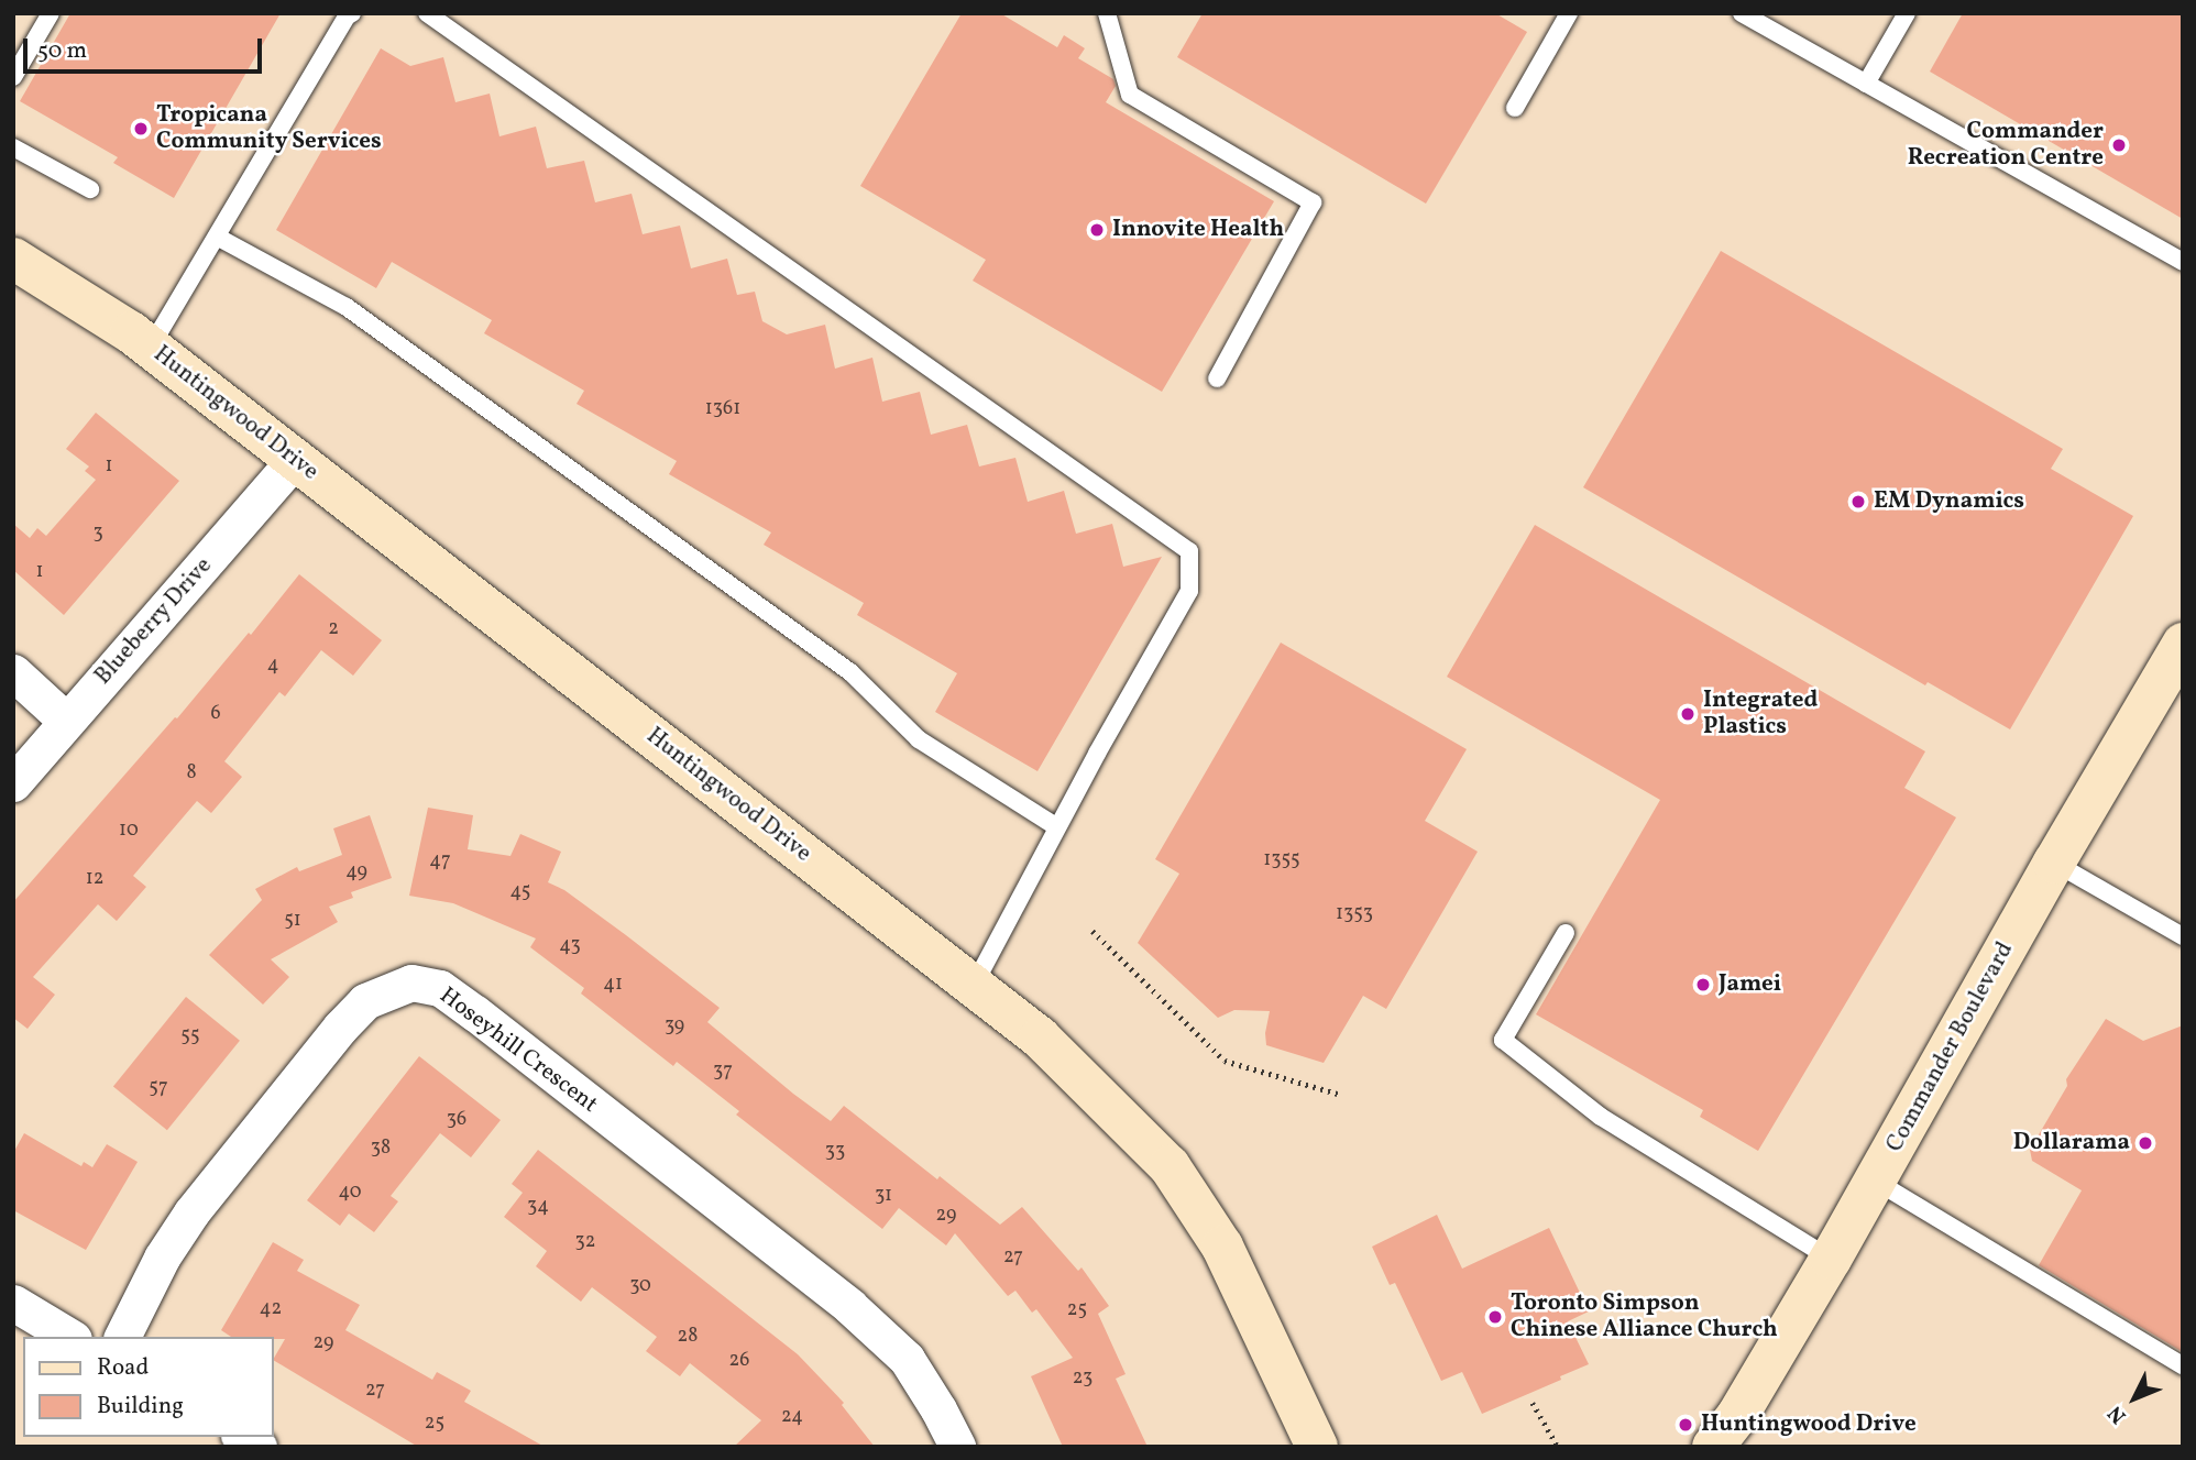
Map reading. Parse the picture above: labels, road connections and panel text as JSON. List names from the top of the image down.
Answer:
{
  "streets": {
    "street": [
      "Huntingwood Drive",
      "Blueberry Drive",
      "Commander Boulevard",
      "Hoseyhill Crescent"
    ]
  },
  "crossings": [
    ["Huntingwood Drive", "Blueberry Drive"]
  ],
  "places": [
    "Tropicana Community Services",
    "Commander Recreation Centre",
    "Innovite Health",
    "EM Dynamics",
    "Integrated Plastics",
    "Jamei",
    "Dollarama",
    "Toronto Simpson Chinese Alliance Church",
    "Huntingwood Drive"
  ],
  "house_numbers": [
    "1361",
    "1",
    "3",
    "1",
    "2",
    "4",
    "6",
    "8",
    "10",
    "1355",
    "47",
    "49",
    "12",
    "45",
    "1353",
    "51",
    "43",
    "41",
    "39",
    "55",
    "37",
    "57",
    "36",
    "38",
    "33",
    "40",
    "31",
    "34",
    "29",
    "32",
    "27",
    "30",
    "42",
    "25",
    "28",
    "29",
    "26",
    "23",
    "27",
    "24",
    "25"
  ],
  "legend": ["Road", "Building"],
  "scale_bar": "50 m",
  "north": "bottom left"
}
